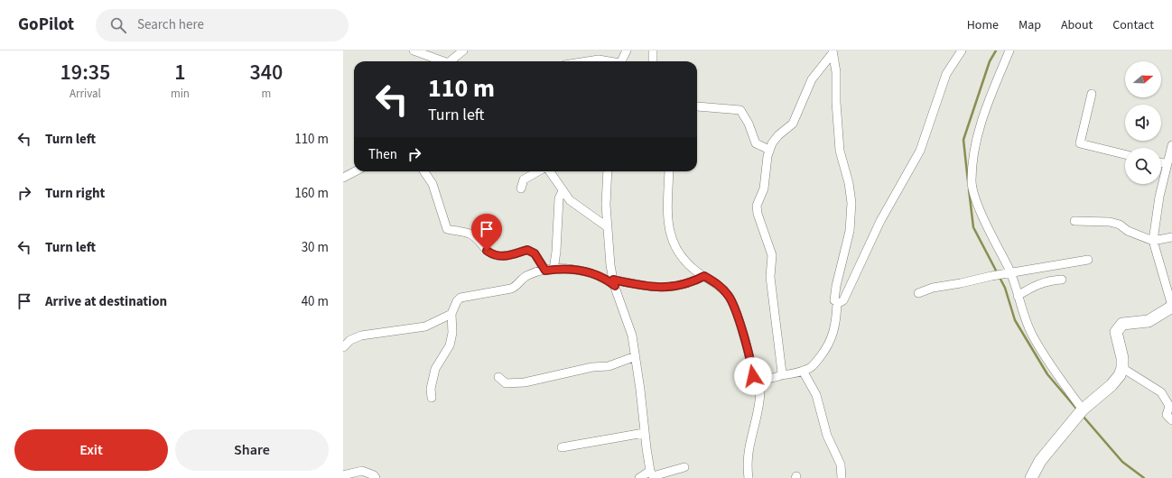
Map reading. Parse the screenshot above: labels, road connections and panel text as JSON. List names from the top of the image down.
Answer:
{
  "north": "right",
  "page": {
    "header": "GoPilot",
    "search": "Search here",
    "nav": [
      "Home",
      "Map",
      "About",
      "Contact"
    ],
    "eta": [
      "19:35",
      "Arrival",
      "1",
      "min",
      "340",
      "m"
    ],
    "turn": ["110 m", "Turn left"],
    "list": [
      {
        "name": "Turn left",
        "value": "110 m"
      },
      {
        "name": "Turn right",
        "value": "160 m"
      },
      {
        "name": "Turn left",
        "value": "30 m"
      },
      {
        "name": "Arrive at destination",
        "value": "40 m"
      }
    ],
    "then": "Then",
    "buttons": ["Exit", "Share"]
  }
}
